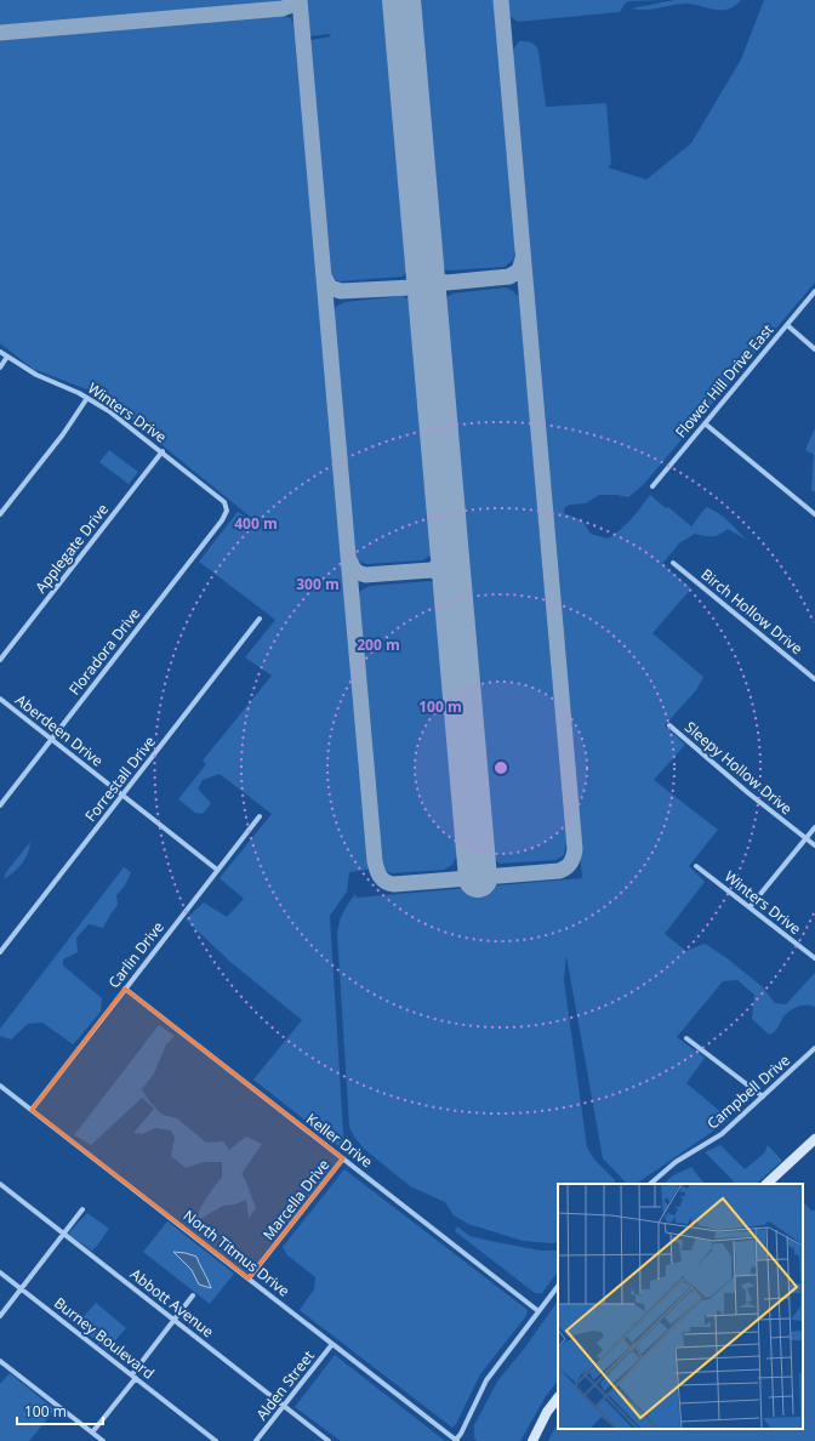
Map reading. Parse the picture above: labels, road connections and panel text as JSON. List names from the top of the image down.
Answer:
{
  "streets": {
    "street": [
      "Flower Hill Drive East",
      "Winters Drive",
      "Applegate Drive",
      "Birch Hollow Drive",
      "Floradora Drive",
      "Aberdeen Drive",
      "Sleepy Hollow Drive",
      "Forrestall Drive",
      "Carlin Drive",
      "Campbell Drive",
      "Keller Drive",
      "Marcella Drive",
      "North Titmus Drive",
      "Abbott Avenue",
      "Burney Boulevard",
      "Alden Street"
    ]
  },
  "crossings": [
    ["Winters Drive", "Applegate Drive"],
    ["Winters Drive", "Floradora Drive"],
    ["Floradora Drive", "Aberdeen Drive"],
    ["Aberdeen Drive", "Forrestall Drive"],
    ["Aberdeen Drive", "Carlin Drive"],
    ["Carlin Drive", "Keller Drive"],
    ["Carlin Drive", "North Titmus Drive"],
    ["Keller Drive", "Marcella Drive"],
    ["Marcella Drive", "North Titmus Drive"],
    ["North Titmus Drive", "Alden Street"],
    ["Abbott Avenue", "Alden Street"]
  ],
  "scale_bar": "100 m",
  "rings": [
    "400 m",
    "300 m",
    "200 m",
    "100 m"
  ]
}
